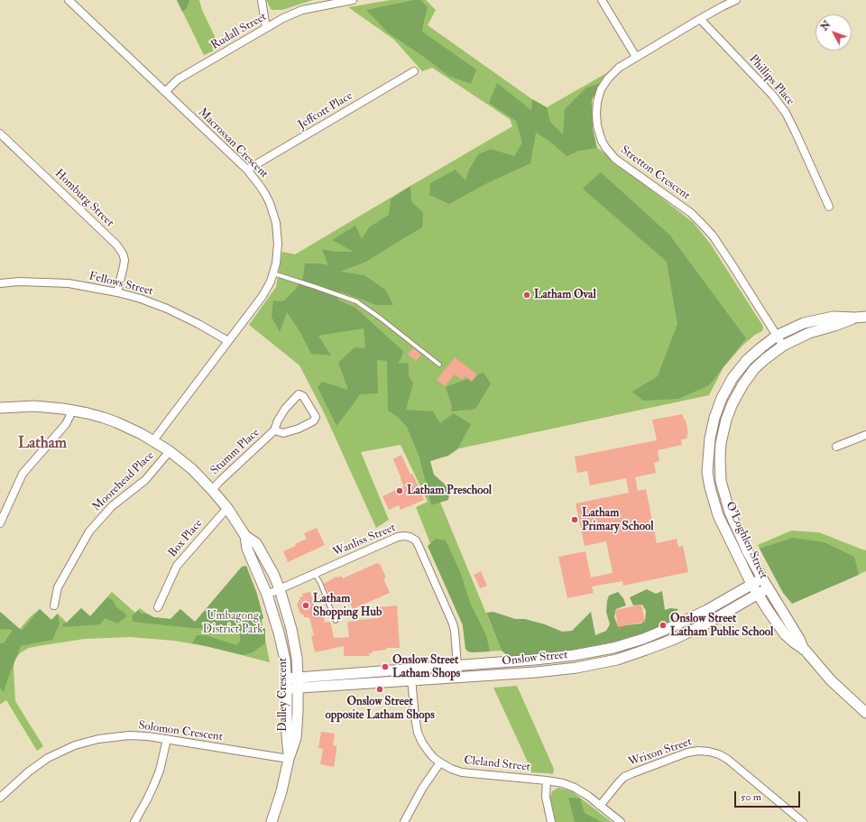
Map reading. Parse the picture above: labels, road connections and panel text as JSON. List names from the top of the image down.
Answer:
{
  "streets": {
    "street": [
      "Rudall Street",
      "Phillips Place",
      "Jeffcott Place",
      "Macrossan Crescent",
      "Stretton Crescent",
      "Homburg Street",
      "Fellows Street",
      "Stumm Place",
      "Moorehead Place",
      "Box Place",
      "Wanliss Street",
      "O'Loghlen Street",
      "Onslow Street",
      "Dalley Crescent",
      "Solomon Crescent",
      "Wrixon Street",
      "Cleland Street"
    ]
  },
  "crossings": [
    ["Rudall Street", "Macrossan Crescent"],
    ["Phillips Place", "Stretton Crescent"],
    ["Jeffcott Place", "Macrossan Crescent"],
    ["Macrossan Crescent", "Fellows Street"],
    ["Macrossan Crescent", "Dalley Crescent"],
    ["Stretton Crescent", "O'Loghlen Street"],
    ["Homburg Street", "Fellows Street"],
    ["Stumm Place", "Dalley Crescent"],
    ["Moorehead Place", "Dalley Crescent"],
    ["Box Place", "Dalley Crescent"],
    ["Wanliss Street", "Onslow Street"],
    ["Wanliss Street", "Dalley Crescent"],
    ["O'Loghlen Street", "Onslow Street"],
    ["Onslow Street", "Dalley Crescent"],
    ["Onslow Street", "Cleland Street"],
    ["Dalley Crescent", "Solomon Crescent"],
    ["Wrixon Street", "Cleland Street"]
  ],
  "districts": ["Latham"],
  "parks": ["Umbagong District Park"],
  "places": [
    "Latham Oval",
    "Latham Preschool",
    "Latham Primary School",
    "Latham Shopping Hub",
    "Onslow Street Latham Public School",
    "Onslow Street Latham Shops",
    "Onslow Street opposite Latham Shops"
  ],
  "scale_bar": "50 m",
  "north": "top left"
}
